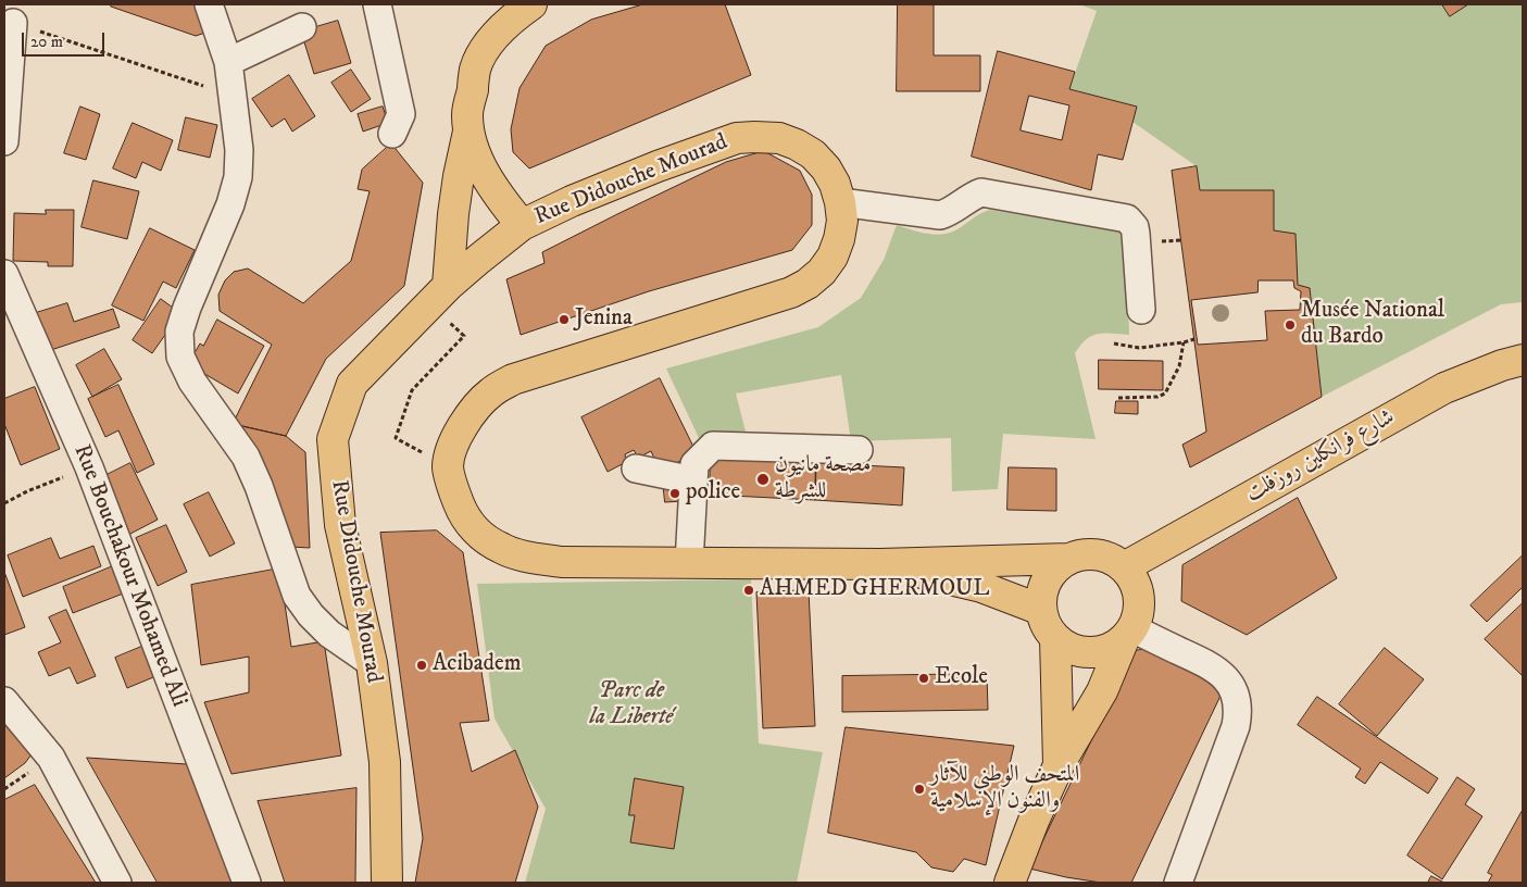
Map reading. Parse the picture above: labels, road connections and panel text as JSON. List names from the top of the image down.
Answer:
{
  "streets": {
    "main road": ["Rue Didouche Mourad", "شارع فرانكلين روزفلت"],
    "street": ["Rue Bouchakour Mohamed Ali"]
  },
  "parks": ["Parc de la Liberté"],
  "places": [
    "Jenina",
    "Musée National du Bardo",
    "مصحة مانيون للشرطة",
    "police",
    "AHMED GHERMOUL",
    "Acibadem",
    "Ecole",
    "المتحف الوطني للآثار والفنون الإسلامية"
  ],
  "scale_bar": "20 m"
}
